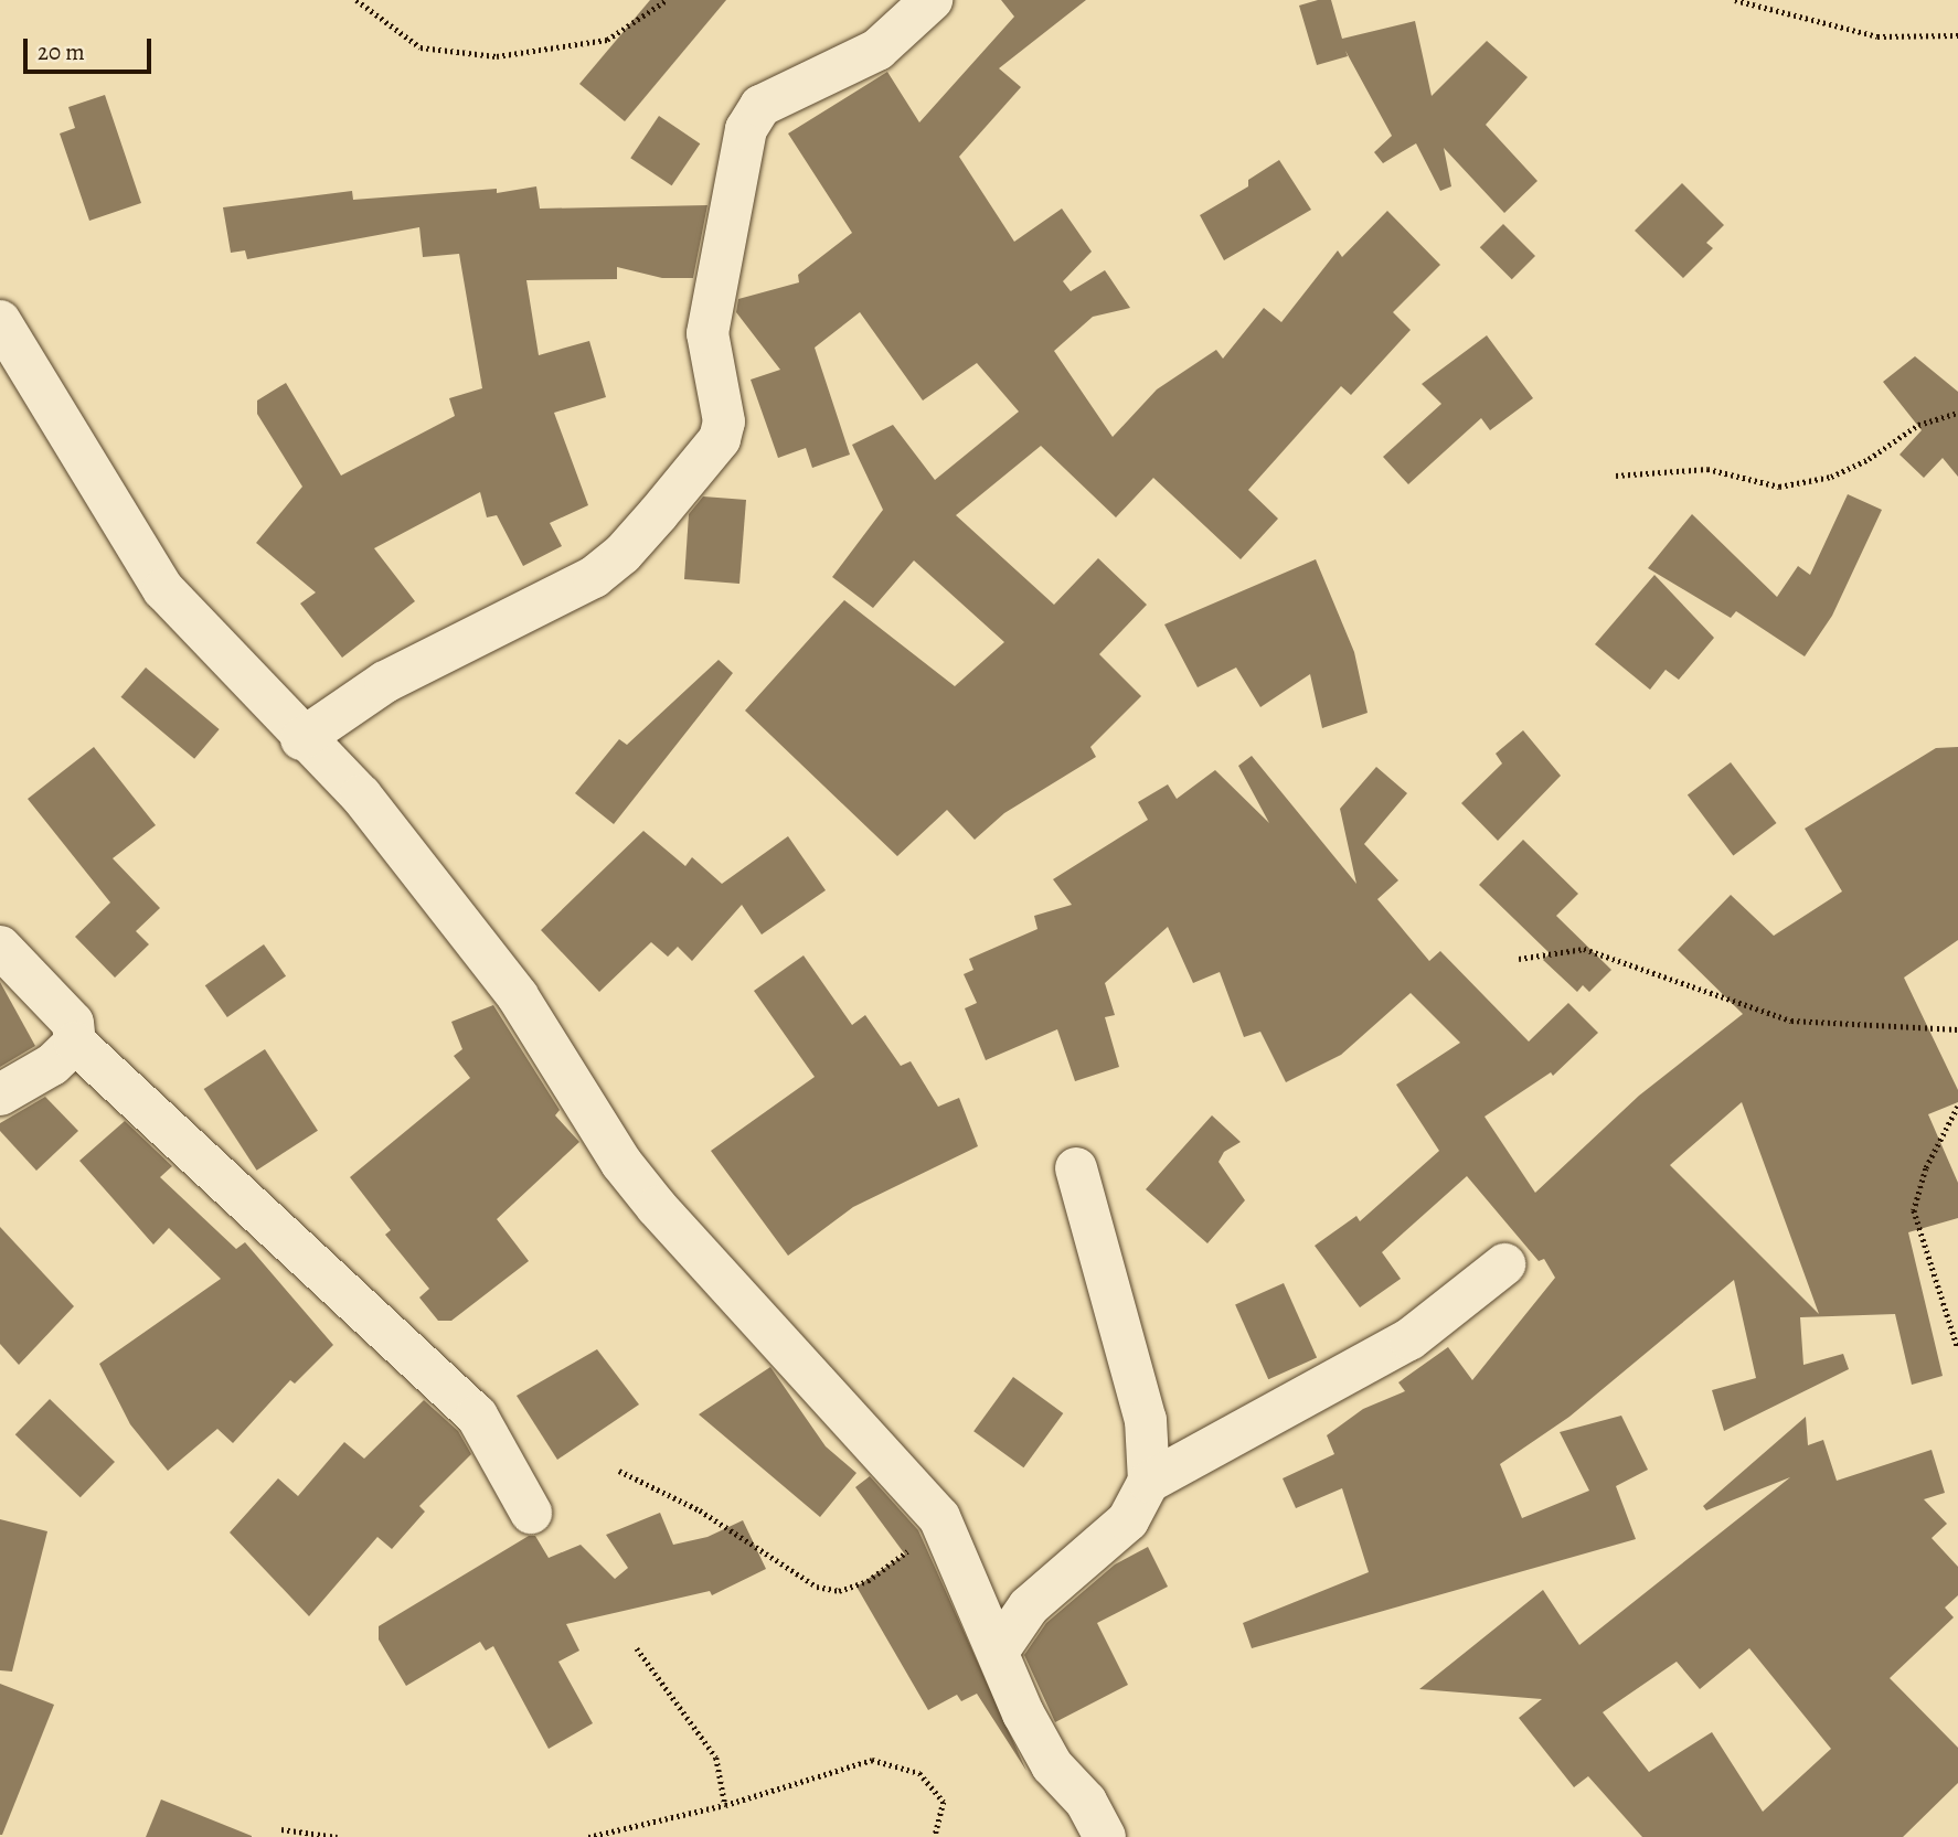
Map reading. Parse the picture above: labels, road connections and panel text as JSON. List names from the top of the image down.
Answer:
{
  "scale_bar": "20 m"
}
